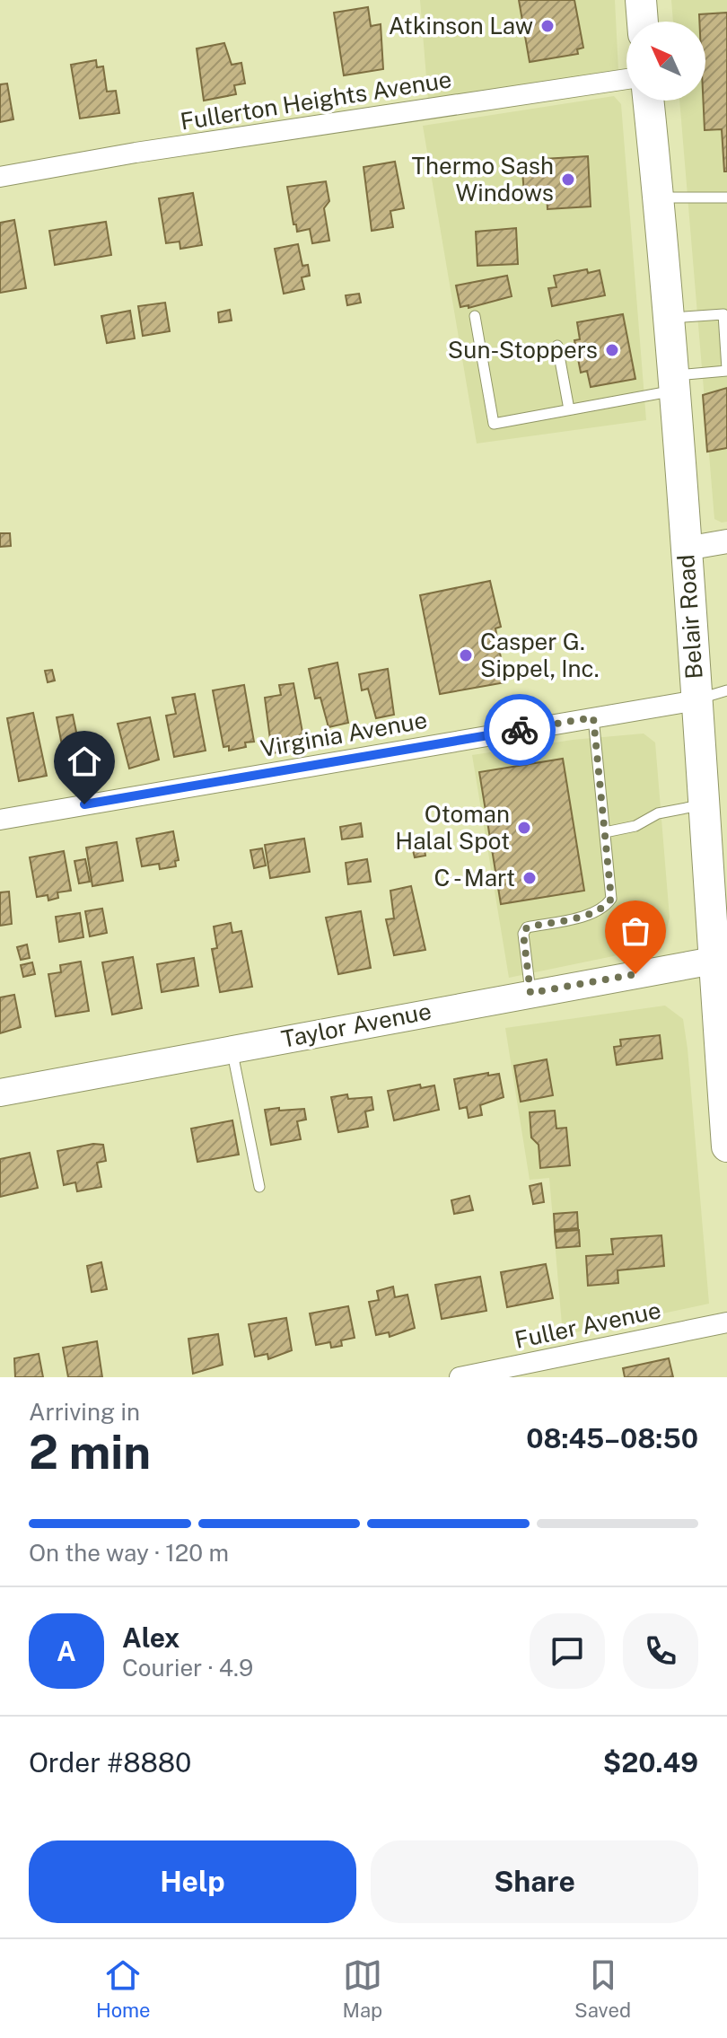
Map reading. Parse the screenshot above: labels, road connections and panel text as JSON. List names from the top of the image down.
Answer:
{
  "streets": {
    "main road": ["Belair Road", "Taylor Avenue"],
    "street": ["Fullerton Heights Avenue", "Virginia Avenue", "Fuller Avenue"]
  },
  "crossings": [
    ["Belair Road", "Virginia Avenue"],
    ["Belair Road", "Taylor Avenue"]
  ],
  "places": [
    "Atkinson Law",
    "Thermo Sash Windows",
    "Sun-Stoppers",
    "Casper G. Sippel, Inc.",
    "Otoman Halal Spot",
    "C - Mart"
  ],
  "north": "top left",
  "page": {
    "heading": ["2 min", "Arriving in", "08:45–08:50"],
    "panel": [
      "Alex",
      "Courier · 4.9",
      "Order #8880",
      "$20.49"
    ],
    "bar": "On the way · 120 m",
    "round": "A",
    "buttons": ["Help", "Share"],
    "tabs": ["Home", "Map", "Saved"]
  }
}
